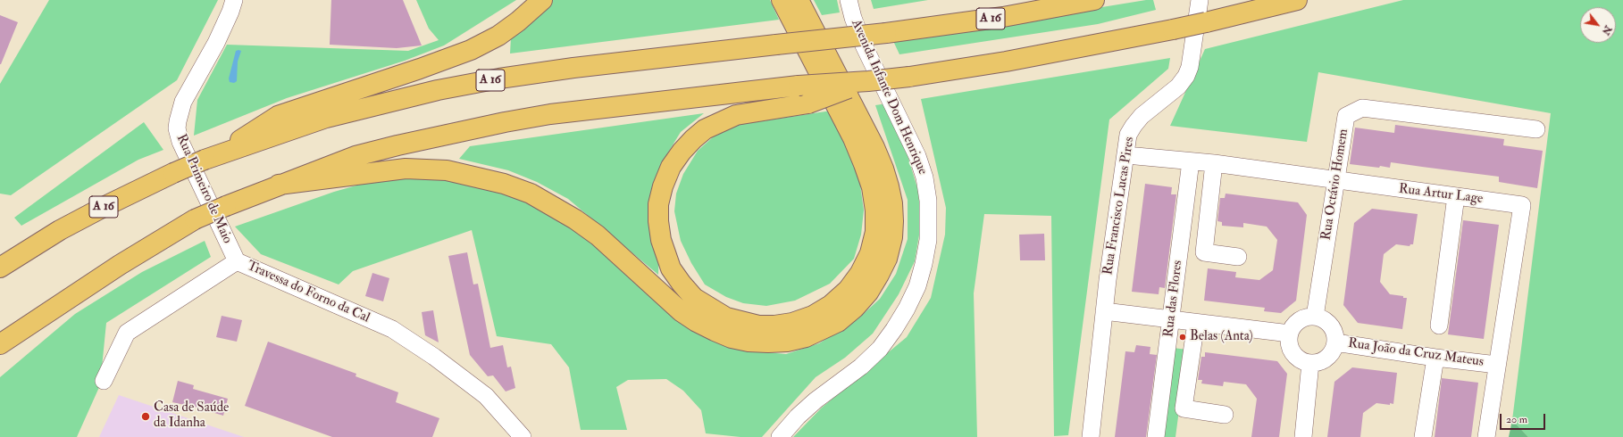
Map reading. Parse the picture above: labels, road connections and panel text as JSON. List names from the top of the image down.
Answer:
{
  "streets": {
    "highway": ["A 16"],
    "street": [
      "Avenida Infante Dom Henrique",
      "Rua Octávio Homem",
      "Rua Primeiro de Maio",
      "Rua Artur Lage",
      "Rua Francisco Lucas Pires",
      "Travessa do Forno da Cal",
      "Rua das Flores",
      "Rua João da Cruz Mateus"
    ]
  },
  "crossings": [
    ["Rua Octávio Homem", "Rua Artur Lage"],
    ["Rua Octávio Homem", "Rua João da Cruz Mateus"],
    ["Rua Primeiro de Maio", "Travessa do Forno da Cal"],
    ["Rua Artur Lage", "Rua Francisco Lucas Pires"],
    ["Rua Artur Lage", "Rua das Flores"],
    ["Rua Artur Lage", "Rua João da Cruz Mateus"]
  ],
  "places": ["Belas (Anta)", "Casa de Saúde da Idanha"],
  "scale_bar": "20 m",
  "north": "bottom right"
}
